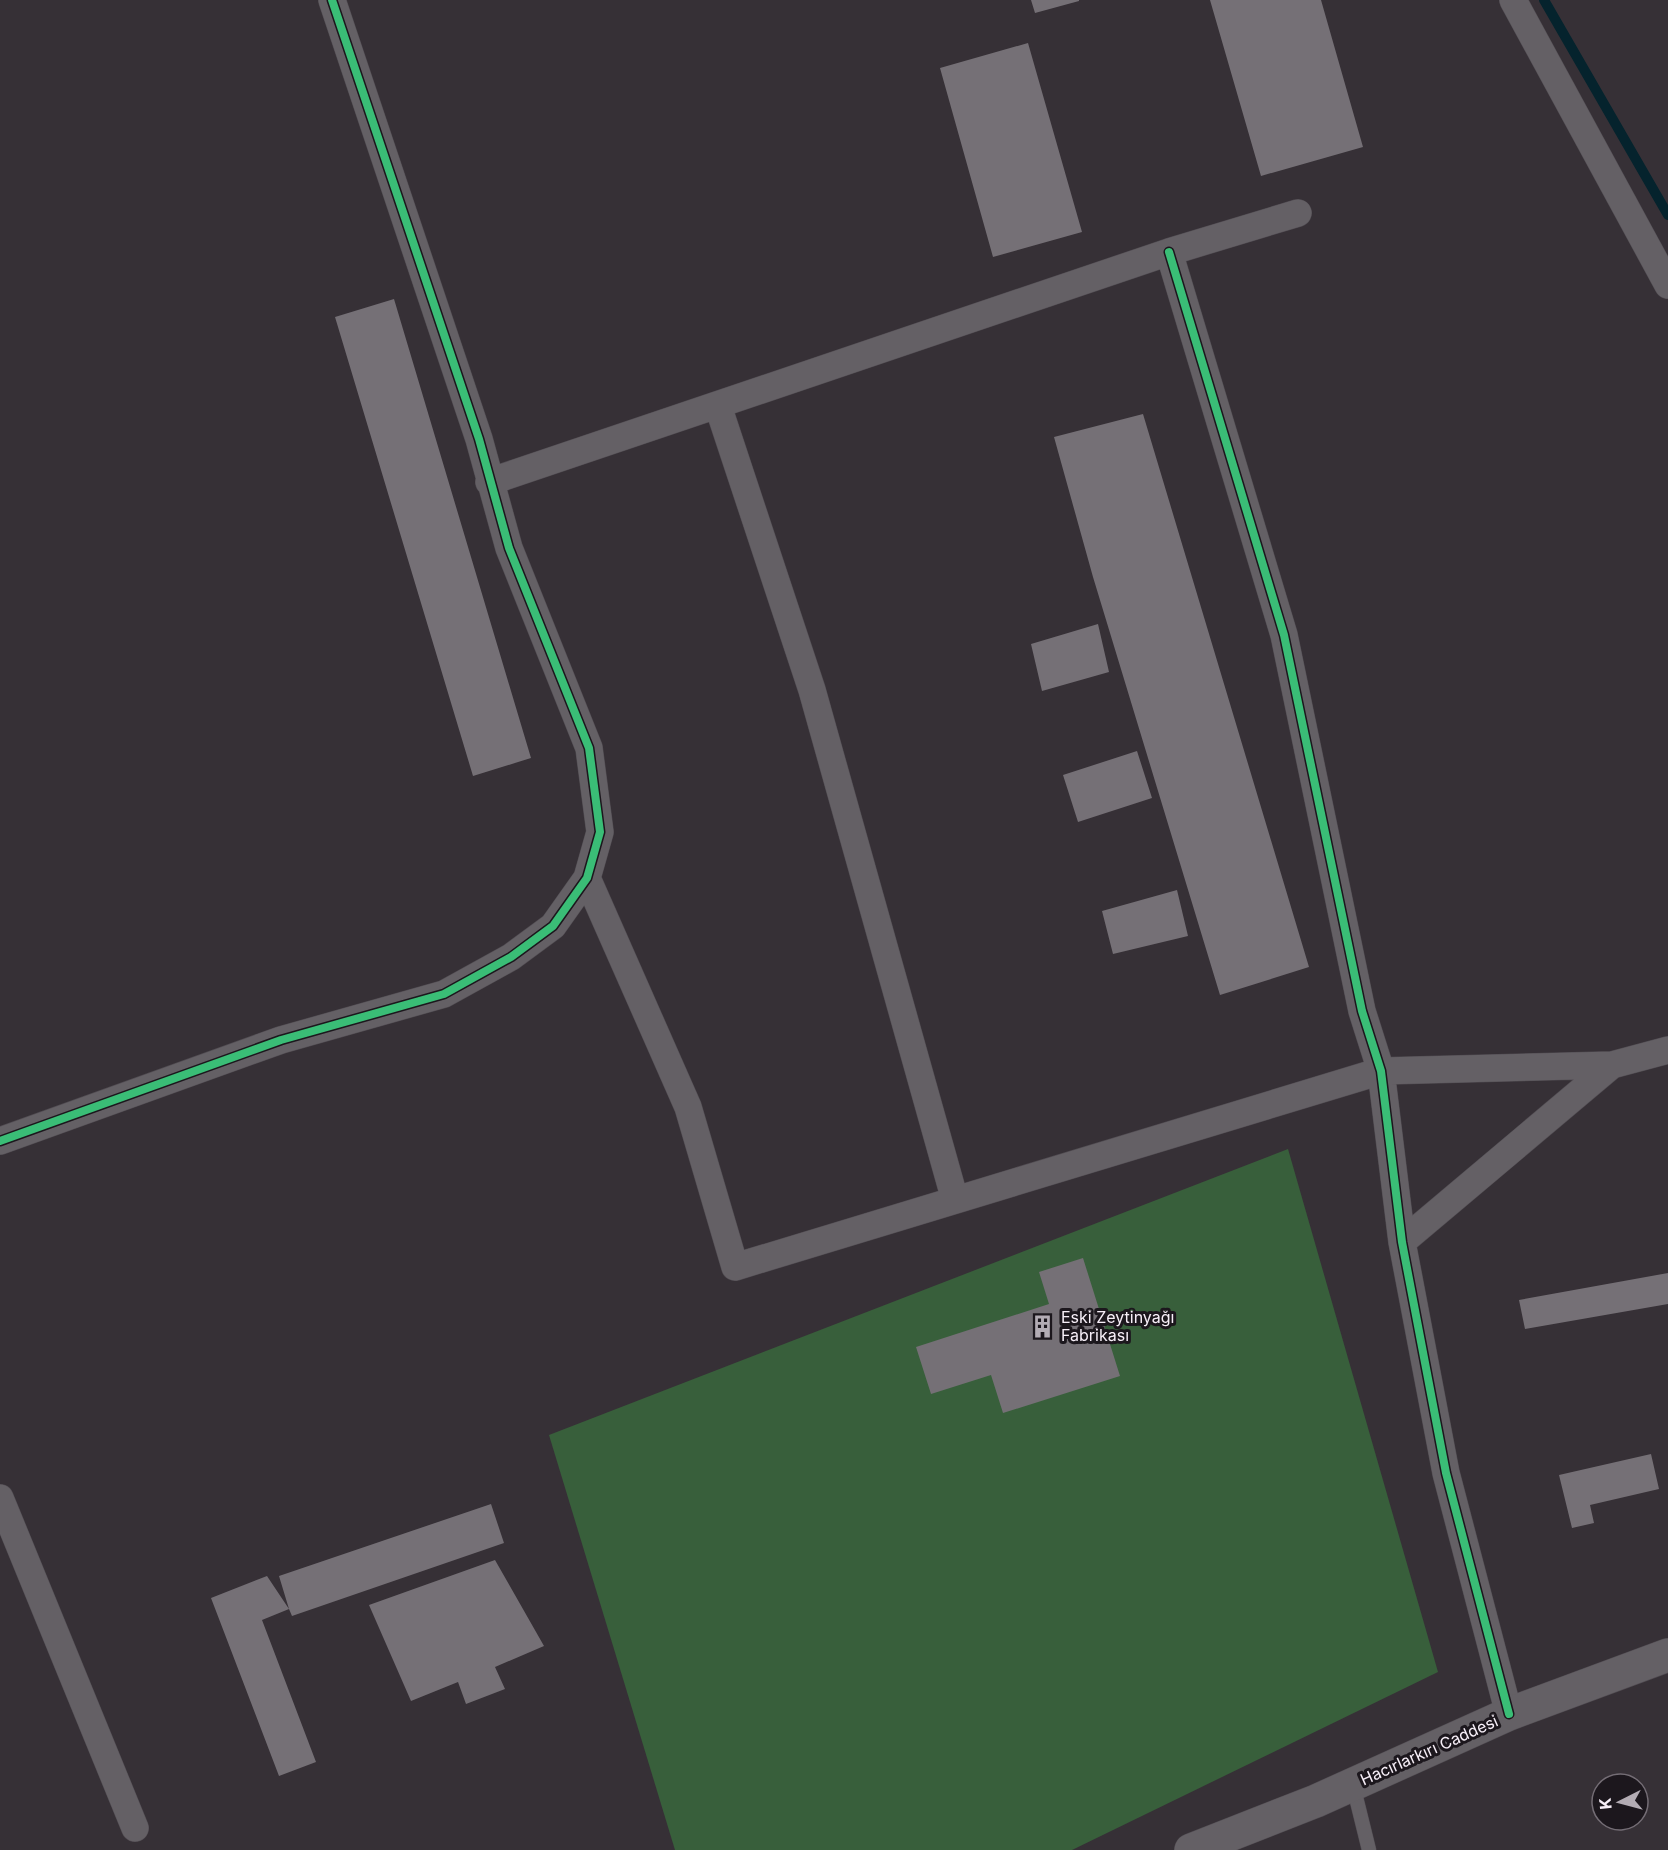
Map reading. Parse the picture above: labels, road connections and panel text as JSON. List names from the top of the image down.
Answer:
{
  "streets": {
    "street": ["Hacırlarkırı Caddesi"]
  },
  "places": {
    "building": ["Eski Zeytinyağı Fabrikası"]
  },
  "north": "left"
}
